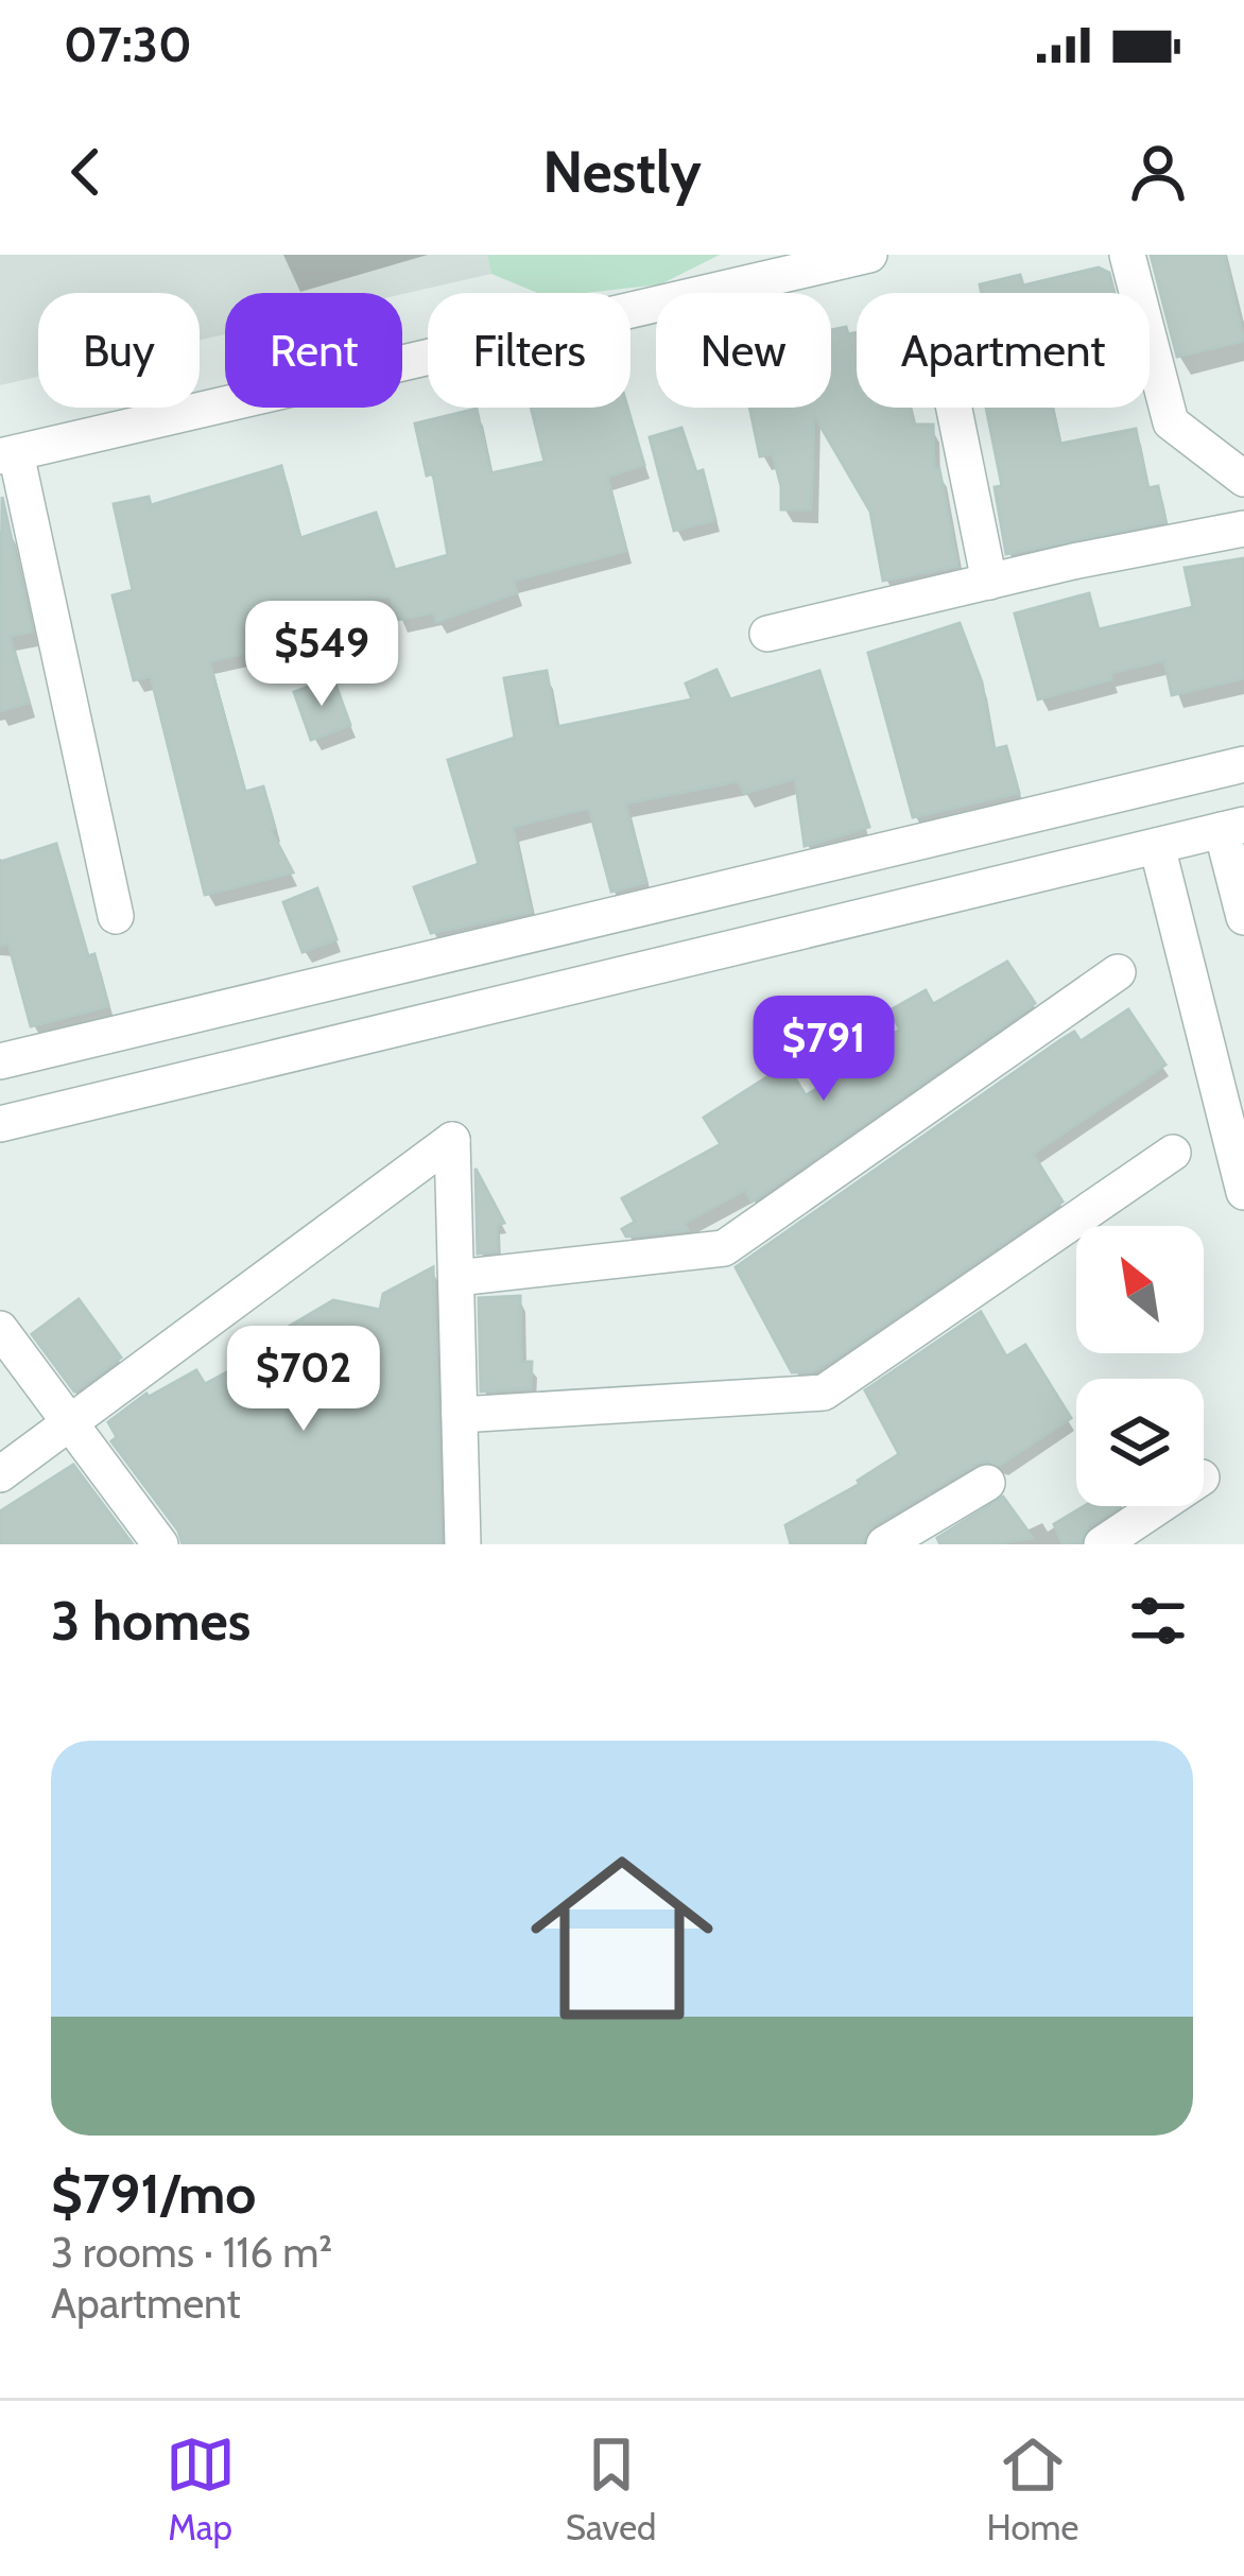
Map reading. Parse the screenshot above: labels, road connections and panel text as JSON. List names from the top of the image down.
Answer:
{
  "north": "top left",
  "page": {
    "status": "07:30",
    "header": "Nestly",
    "chip": [
      "Buy",
      "Rent",
      "Filters",
      "New",
      "Apartment"
    ],
    "price": ["$549", "$791", "$702"],
    "heading": "3 homes",
    "list": [
      {
        "name": "$791/mo",
        "note": "3 rooms · 116 m² · Apartment"
      }
    ],
    "tabs": ["Map", "Saved", "Home"]
  }
}
